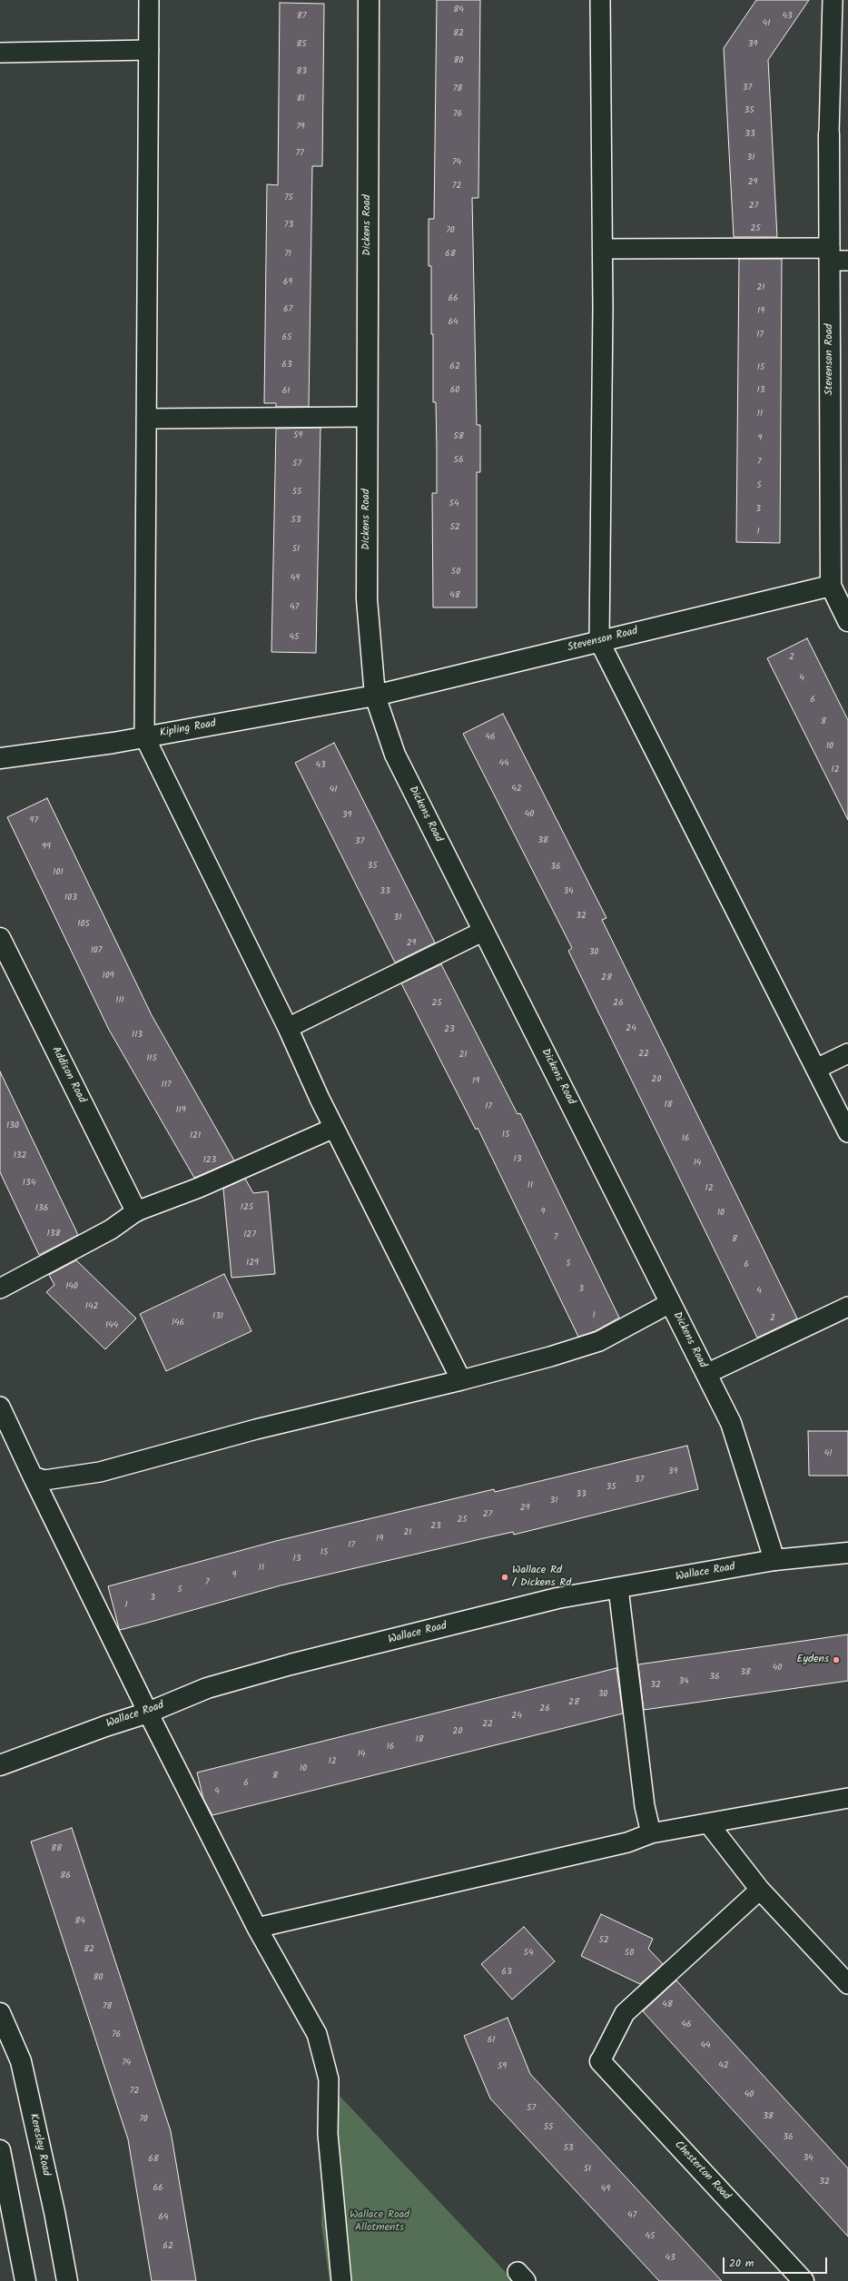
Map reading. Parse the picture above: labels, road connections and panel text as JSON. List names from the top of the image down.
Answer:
{
  "streets": {
    "street": [
      "Dickens Road",
      "Stevenson Road",
      "Kipling Road",
      "Addison Road",
      "Wallace Road",
      "Keresley Road",
      "Chesterton Road"
    ]
  },
  "crossings": [
    ["Dickens Road", "Stevenson Road"],
    ["Dickens Road", "Kipling Road"],
    ["Dickens Road", "Wallace Road"],
    ["Stevenson Road", "Kipling Road"]
  ],
  "parks": ["Wallace Road Allotments"],
  "places": ["Wallace Rd / Dickens Rd", "Eydens"],
  "house_numbers": [
    "84",
    "87",
    "43",
    "41",
    "82",
    "85",
    "39",
    "80",
    "83",
    "37",
    "78",
    "81",
    "35",
    "76",
    "79",
    "33",
    "77",
    "31",
    "74",
    "29",
    "72",
    "75",
    "27",
    "73",
    "25",
    "70",
    "71",
    "68",
    "69",
    "21",
    "66",
    "67",
    "19",
    "64",
    "17",
    "65",
    "63",
    "62",
    "15",
    "60",
    "13",
    "61",
    "11",
    "59",
    "58",
    "9",
    "56",
    "7",
    "57",
    "5",
    "55",
    "54",
    "3",
    "53",
    "52",
    "1",
    "51",
    "50",
    "49",
    "48",
    "47",
    "45",
    "2",
    "4",
    "6",
    "8",
    "46",
    "10",
    "44",
    "43",
    "12",
    "42",
    "41",
    "40",
    "39",
    "97",
    "38",
    "37",
    "99",
    "35",
    "36",
    "101",
    "33",
    "34",
    "103",
    "32",
    "31",
    "105",
    "29",
    "107",
    "30",
    "109",
    "28",
    "111",
    "25",
    "26",
    "24",
    "23",
    "113",
    "22",
    "21",
    "115",
    "20",
    "19",
    "117",
    "18",
    "17",
    "119",
    "130",
    "15",
    "121",
    "16",
    "132",
    "13",
    "123",
    "14",
    "134",
    "11",
    "12",
    "125",
    "136",
    "9",
    "10",
    "138",
    "127",
    "7",
    "8",
    "129",
    "5",
    "6",
    "140",
    "3",
    "4",
    "142",
    "1",
    "131",
    "2",
    "146",
    "144",
    "41",
    "39",
    "37",
    "35",
    "33",
    "31",
    "29",
    "27",
    "25",
    "23",
    "21",
    "19",
    "17",
    "15",
    "13",
    "11",
    "9",
    "7",
    "5",
    "3",
    "1",
    "40",
    "38",
    "36",
    "34",
    "32",
    "30",
    "28",
    "26",
    "24",
    "22",
    "20",
    "18",
    "16",
    "14",
    "12",
    "10",
    "8",
    "6",
    "4",
    "88",
    "86",
    "84",
    "52",
    "82",
    "54",
    "50",
    "63",
    "80",
    "48",
    "78",
    "46",
    "76",
    "61",
    "44",
    "74",
    "42",
    "59",
    "72",
    "40",
    "57",
    "38",
    "70",
    "55",
    "36",
    "53",
    "34",
    "68",
    "51",
    "32",
    "66",
    "49",
    "47",
    "64",
    "45",
    "62",
    "43"
  ],
  "scale_bar": "20 m"
}
